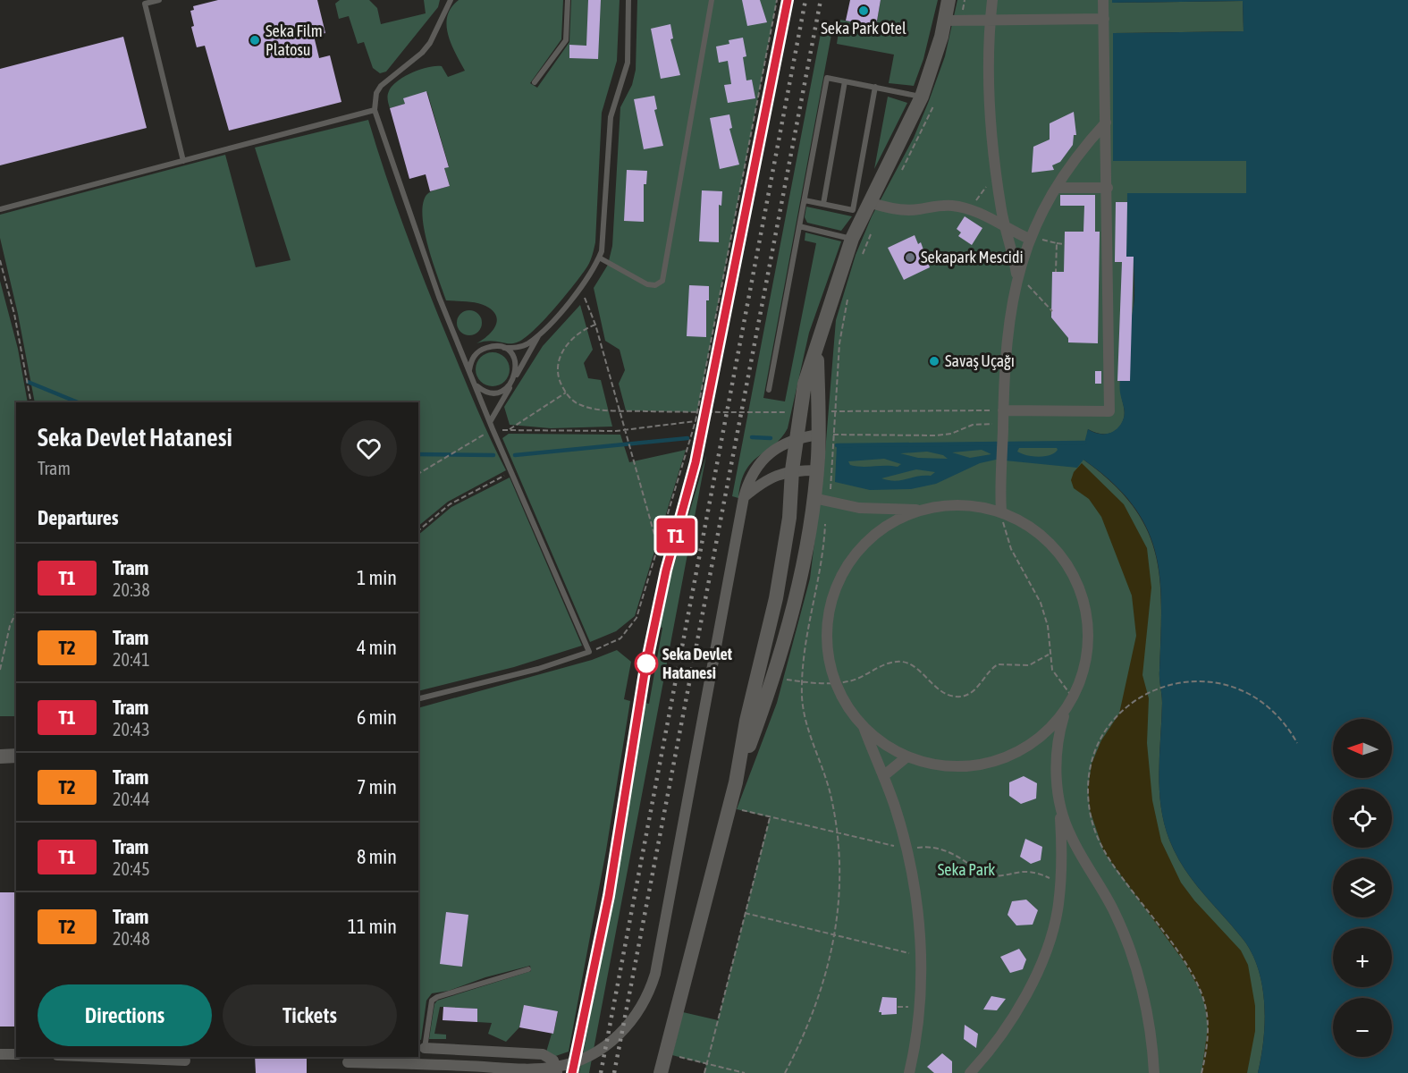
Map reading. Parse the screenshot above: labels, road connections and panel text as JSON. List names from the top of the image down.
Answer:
{
  "parks": ["Seka Park"],
  "places": [
    "Seka Park Otel",
    "Seka Film Platosu",
    "Sekapark Mescidi",
    "Savaş Uçağı",
    "Seka Devlet Hatanesi"
  ],
  "lines": ["tram line T1"],
  "north": "left",
  "page": {
    "on_map": "T1",
    "heading": [
      ["Seka Devlet Hatanesi", "Tram"],
      "Departures"
    ],
    "list": [
      {
        "mark": "T1",
        "name": "Tram",
        "note": "20:38",
        "value": "1 min"
      },
      {
        "mark": "T2",
        "name": "Tram",
        "note": "20:41",
        "value": "4 min"
      },
      {
        "mark": "T1",
        "name": "Tram",
        "note": "20:43",
        "value": "6 min"
      },
      {
        "mark": "T2",
        "name": "Tram",
        "note": "20:44",
        "value": "7 min"
      },
      {
        "mark": "T1",
        "name": "Tram",
        "note": "20:45",
        "value": "8 min"
      },
      {
        "mark": "T2",
        "name": "Tram",
        "note": "20:48",
        "value": "11 min"
      }
    ],
    "map_buttons": ["+", "−"],
    "buttons": ["Directions", "Tickets"]
  }
}
